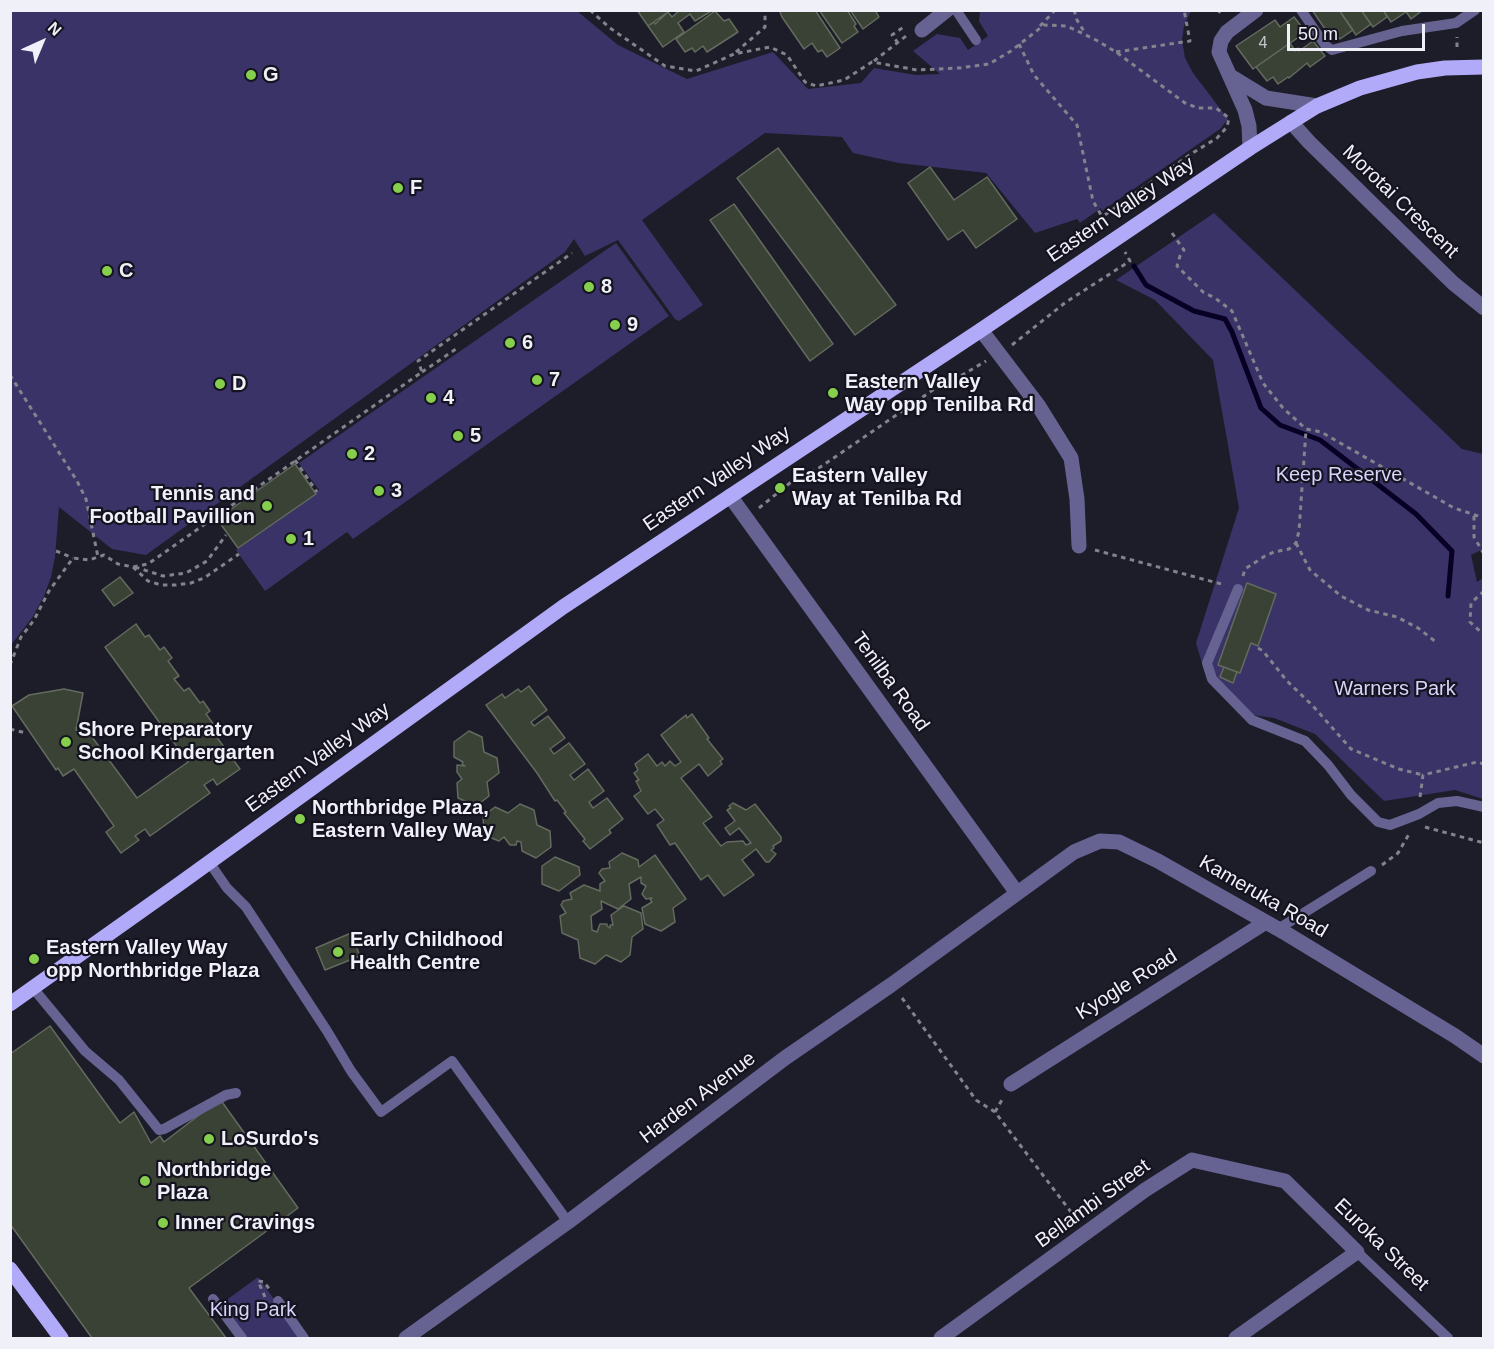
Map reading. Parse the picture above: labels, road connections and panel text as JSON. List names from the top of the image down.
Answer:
{
  "streets": {
    "main road": ["Eastern Valley Way"],
    "street": [
      "Morotai Crescent",
      "Tenilba Road",
      "Kameruka Road",
      "Kyogle Road",
      "Harden Avenue",
      "Bellambi Street",
      "Euroka Street"
    ]
  },
  "crossings": [
    ["Morotai Crescent", "Eastern Valley Way"],
    ["Eastern Valley Way", "Tenilba Road"],
    ["Tenilba Road", "Kameruka Road"],
    ["Tenilba Road", "Harden Avenue"],
    ["Kameruka Road", "Kyogle Road"],
    ["Kameruka Road", "Harden Avenue"],
    ["Bellambi Street", "Euroka Street"]
  ],
  "parks": ["Keep Reserve", "Warners Park", "King Park"],
  "places": [
    "G",
    "F",
    "C",
    "8",
    "9",
    "6",
    "7",
    "D",
    "Eastern Valley Way opp Tenilba Rd",
    "4",
    "5",
    "2",
    "Eastern Valley Way at Tenilba Rd",
    "3",
    "Tennis and Football Pavillion",
    "1",
    "Shore Preparatory School Kindergarten",
    "Northbridge Plaza, Eastern Valley Way",
    "Early Childhood Health Centre",
    "Eastern Valley Way opp Northbridge Plaza",
    "LoSurdo's",
    "Northbridge Plaza",
    "Inner Cravings"
  ],
  "house_numbers": ["4"],
  "scale_bar": "50 m",
  "north": "top right"
}
